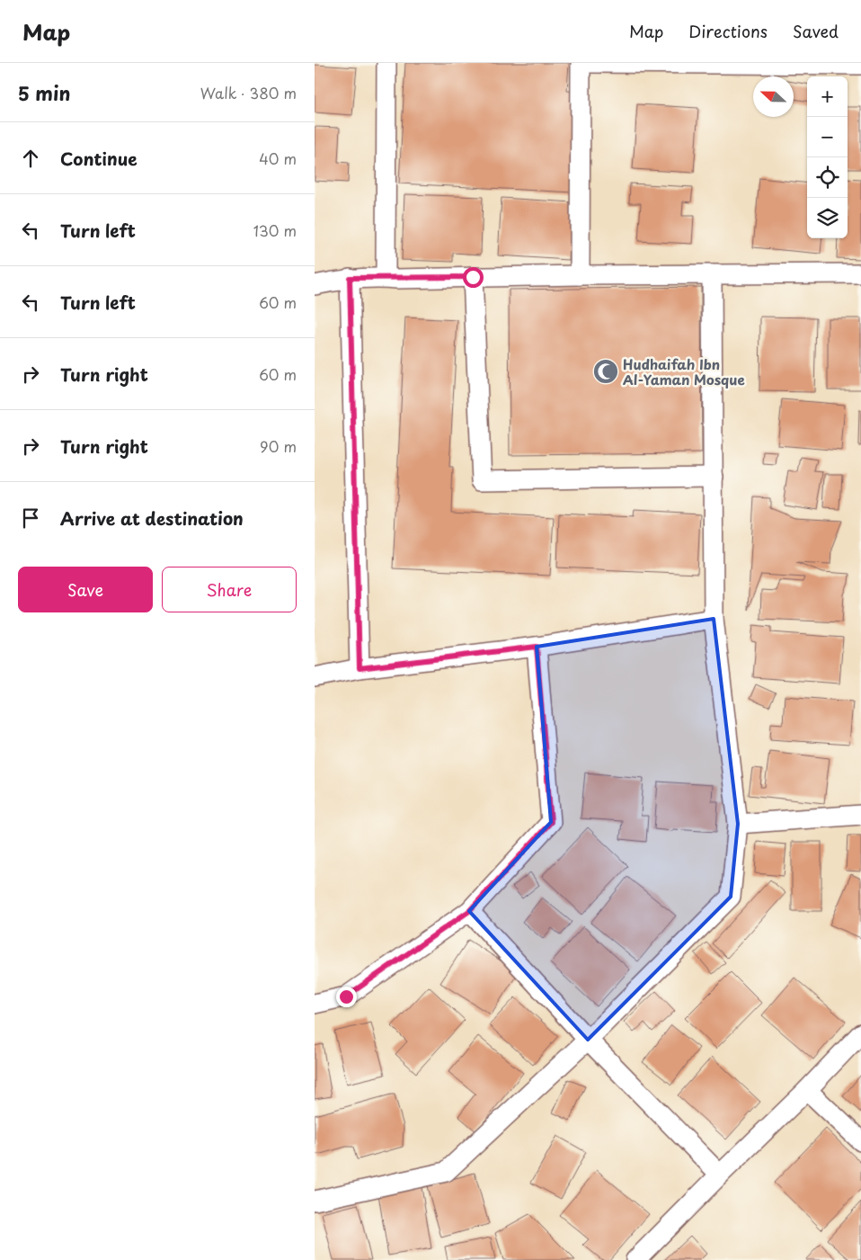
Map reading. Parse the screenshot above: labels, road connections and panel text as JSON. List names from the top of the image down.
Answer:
{
  "places": {
    "mosque": ["Hudhaifah Ibn Al-Yaman Mosque"]
  },
  "north": "left",
  "page": {
    "header": "Map",
    "nav": ["Map", "Directions", "Saved"],
    "heading": ["5 min", "Walk · 380 m"],
    "map_buttons": ["+", "−"],
    "list": [
      ["Continue", "40 m"],
      ["Turn left", "130 m"],
      ["Turn left", "60 m"],
      ["Turn right", "60 m"],
      ["Turn right", "90 m"],
      "Arrive at destination"
    ],
    "buttons": ["Save", "Share"]
  }
}
